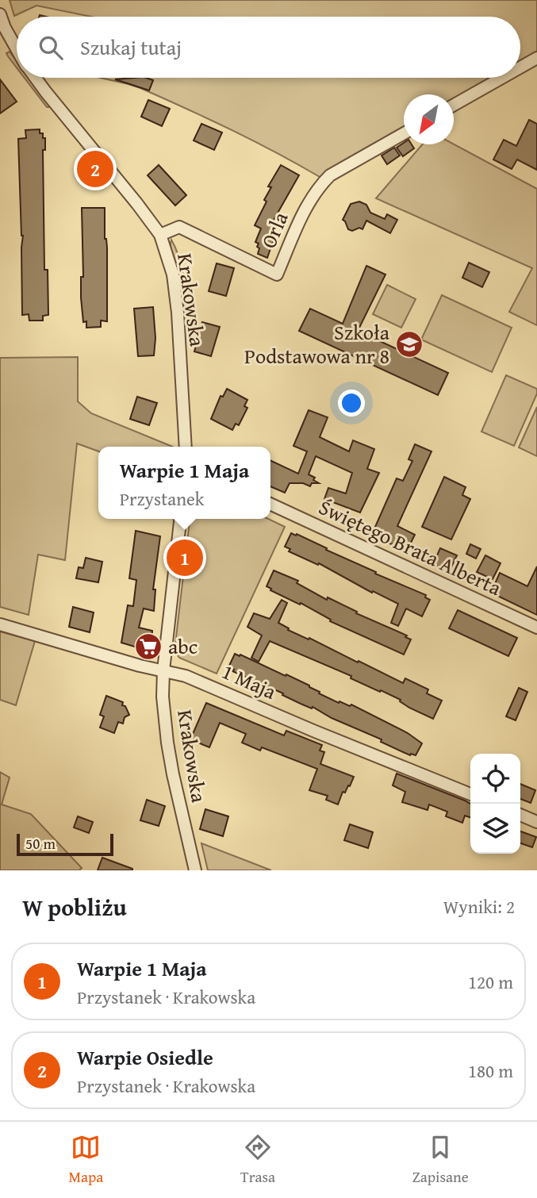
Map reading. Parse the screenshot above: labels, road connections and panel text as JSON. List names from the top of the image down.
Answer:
{
  "streets": {
    "street": [
      "Orla",
      "Krakowska",
      "Świętego Brata Alberta",
      "1 Maja"
    ]
  },
  "crossings": [
    ["Orla", "Krakowska"],
    ["Krakowska", "1 Maja"]
  ],
  "places": {
    "school or university": ["Szkoła Podstawowa nr 8"],
    "supermarket": ["abc"]
  },
  "scale_bar": "50 m",
  "north": "bottom left",
  "page": {
    "search": "Szukaj tutaj",
    "pins": ["2", "1"],
    "popup": ["Warpie 1 Maja", "Przystanek"],
    "scale": "50 m",
    "heading": ["W pobliżu", "Wyniki: 2"],
    "list": [
      {
        "mark": "1",
        "name": "Warpie 1 Maja",
        "note": "Przystanek · Krakowska",
        "value": "120 m"
      },
      {
        "mark": "2",
        "name": "Warpie Osiedle",
        "note": "Przystanek · Krakowska",
        "value": "180 m"
      }
    ],
    "nav": ["Mapa", "Trasa", "Zapisane"]
  }
}
